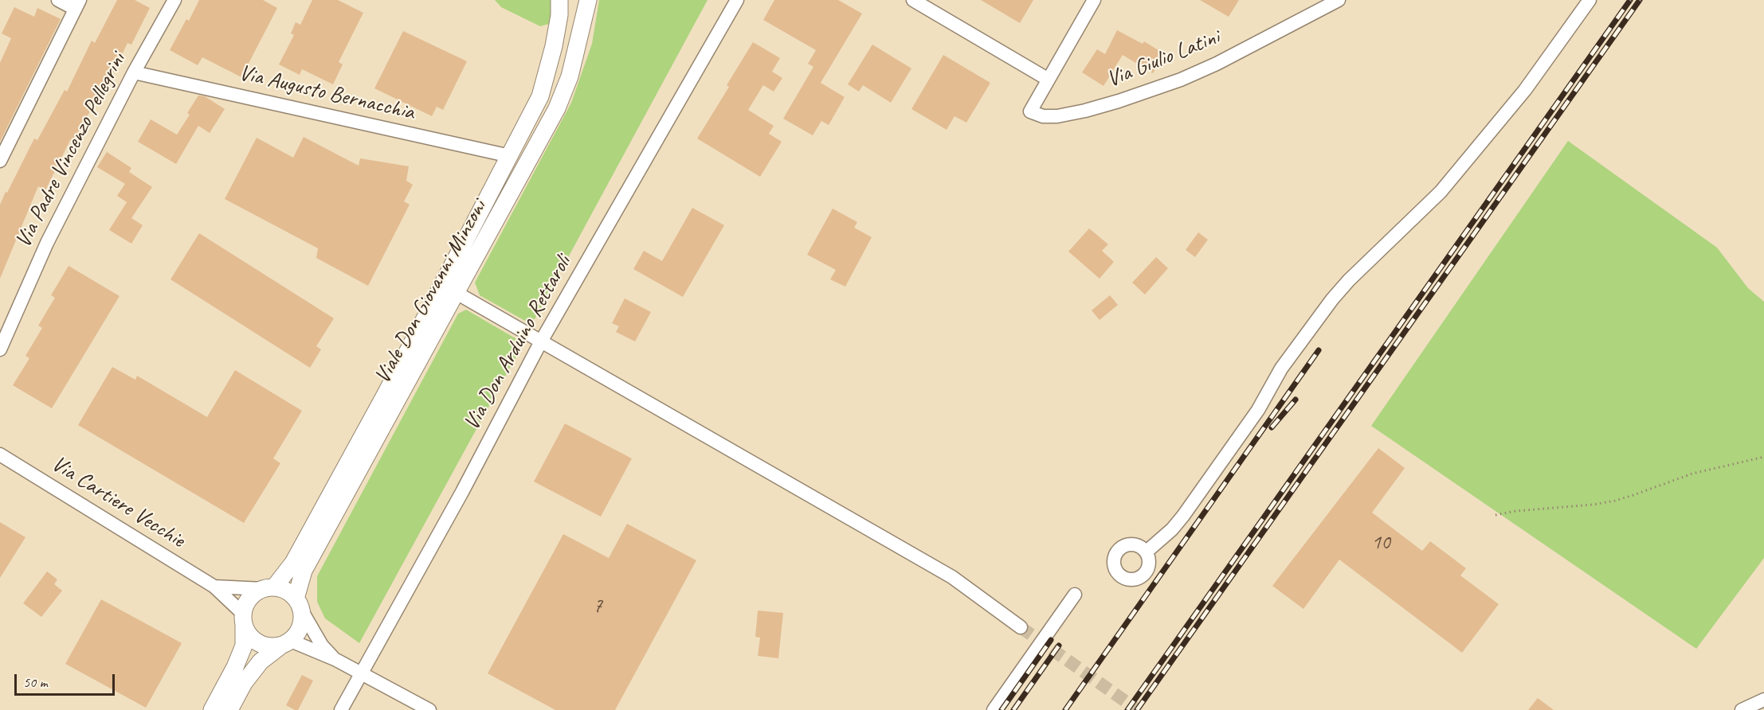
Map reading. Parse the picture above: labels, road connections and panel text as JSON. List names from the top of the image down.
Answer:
{
  "streets": {
    "main road": ["Viale Don Giovanni Minzoni"],
    "street": [
      "Via Giulio Latini",
      "Via Augusto Bernacchia",
      "Via Padre Vincenzo Pellegrini",
      "Via Don Arduino Rettaroli",
      "Via Cartiere Vecchie"
    ]
  },
  "crossings": [
    ["Via Augusto Bernacchia", "Via Padre Vincenzo Pellegrini"],
    ["Via Augusto Bernacchia", "Viale Don Giovanni Minzoni"],
    ["Viale Don Giovanni Minzoni", "Via Cartiere Vecchie"]
  ],
  "house_numbers": ["10", "7"],
  "scale_bar": "50 m"
}
